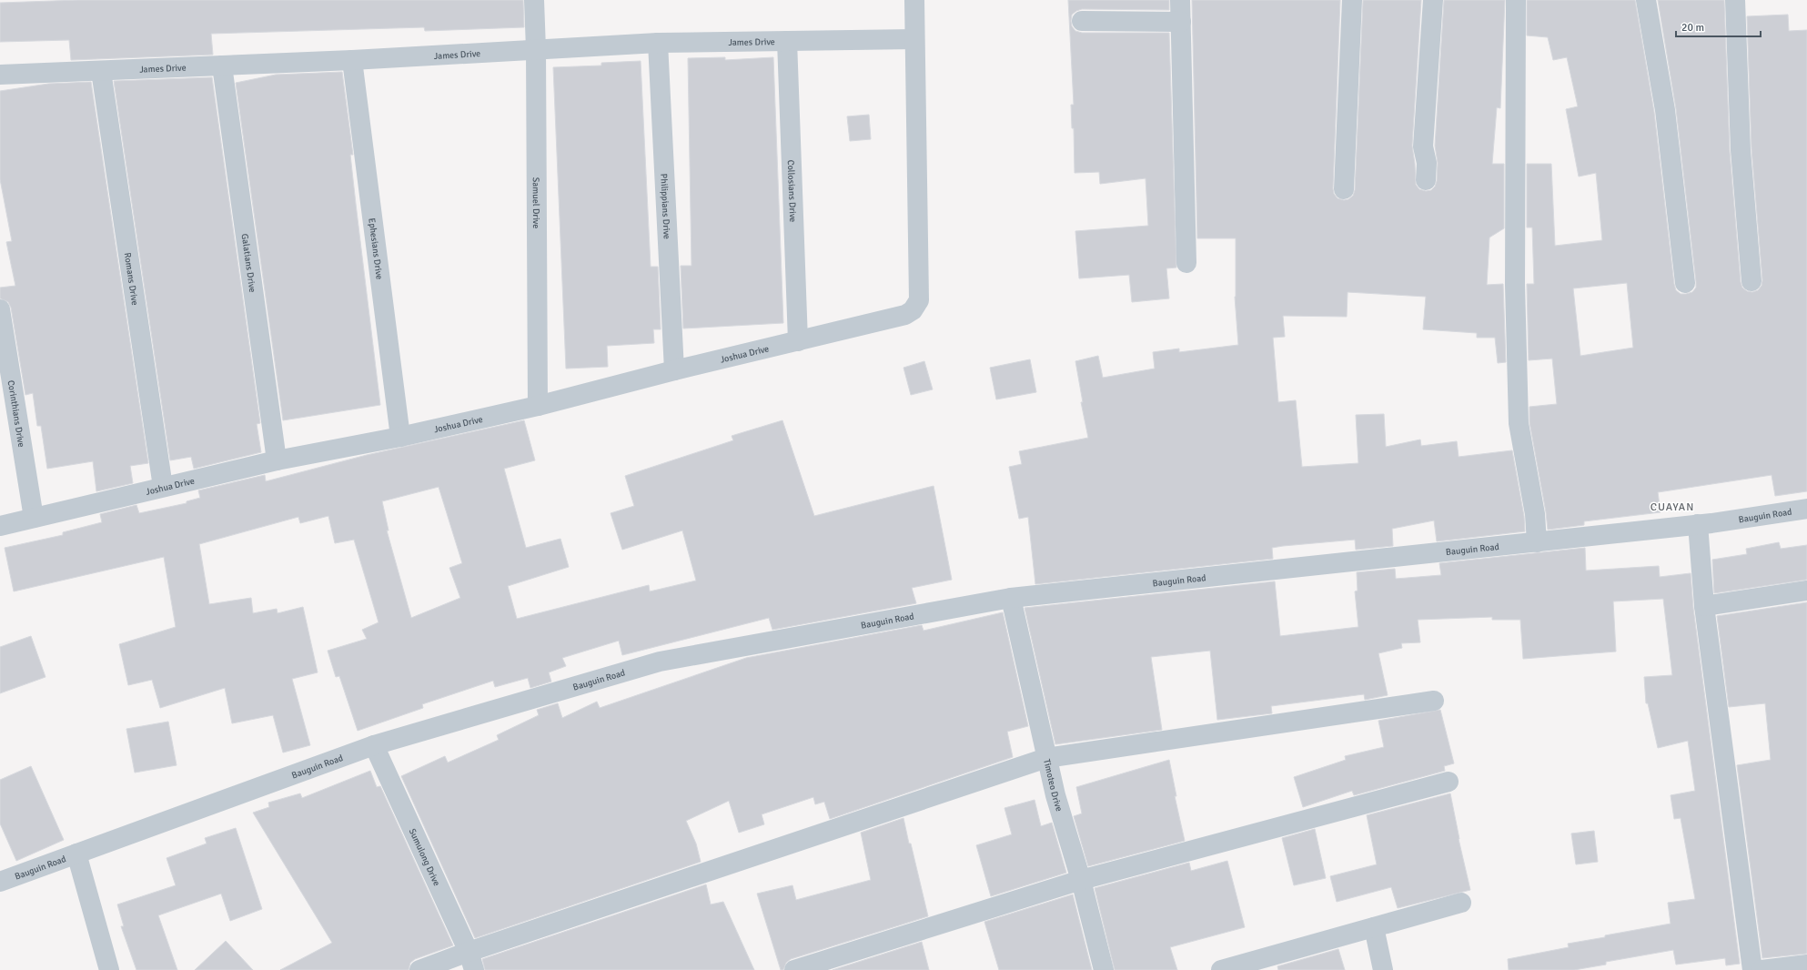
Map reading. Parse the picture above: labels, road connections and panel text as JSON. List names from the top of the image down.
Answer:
{
  "streets": {
    "street": [
      "James Drive",
      "Collosians Drive",
      "Samuel Drive",
      "Philippians Drive",
      "Ephesians Drive",
      "Galatians Drive",
      "Romans Drive",
      "Joshua Drive",
      "Corinthians Drive",
      "Bauguin Road",
      "Timoteo Drive",
      "Sumulong Drive"
    ]
  },
  "crossings": [
    ["James Drive", "Collosians Drive"],
    ["James Drive", "Samuel Drive"],
    ["James Drive", "Philippians Drive"],
    ["James Drive", "Ephesians Drive"],
    ["James Drive", "Galatians Drive"],
    ["James Drive", "Romans Drive"],
    ["James Drive", "Joshua Drive"],
    ["Collosians Drive", "Joshua Drive"],
    ["Samuel Drive", "Joshua Drive"],
    ["Philippians Drive", "Joshua Drive"],
    ["Ephesians Drive", "Joshua Drive"],
    ["Galatians Drive", "Joshua Drive"],
    ["Romans Drive", "Joshua Drive"],
    ["Joshua Drive", "Corinthians Drive"],
    ["Bauguin Road", "Timoteo Drive"],
    ["Bauguin Road", "Sumulong Drive"]
  ],
  "districts": ["CUAYAN"],
  "scale_bar": "20 m"
}
